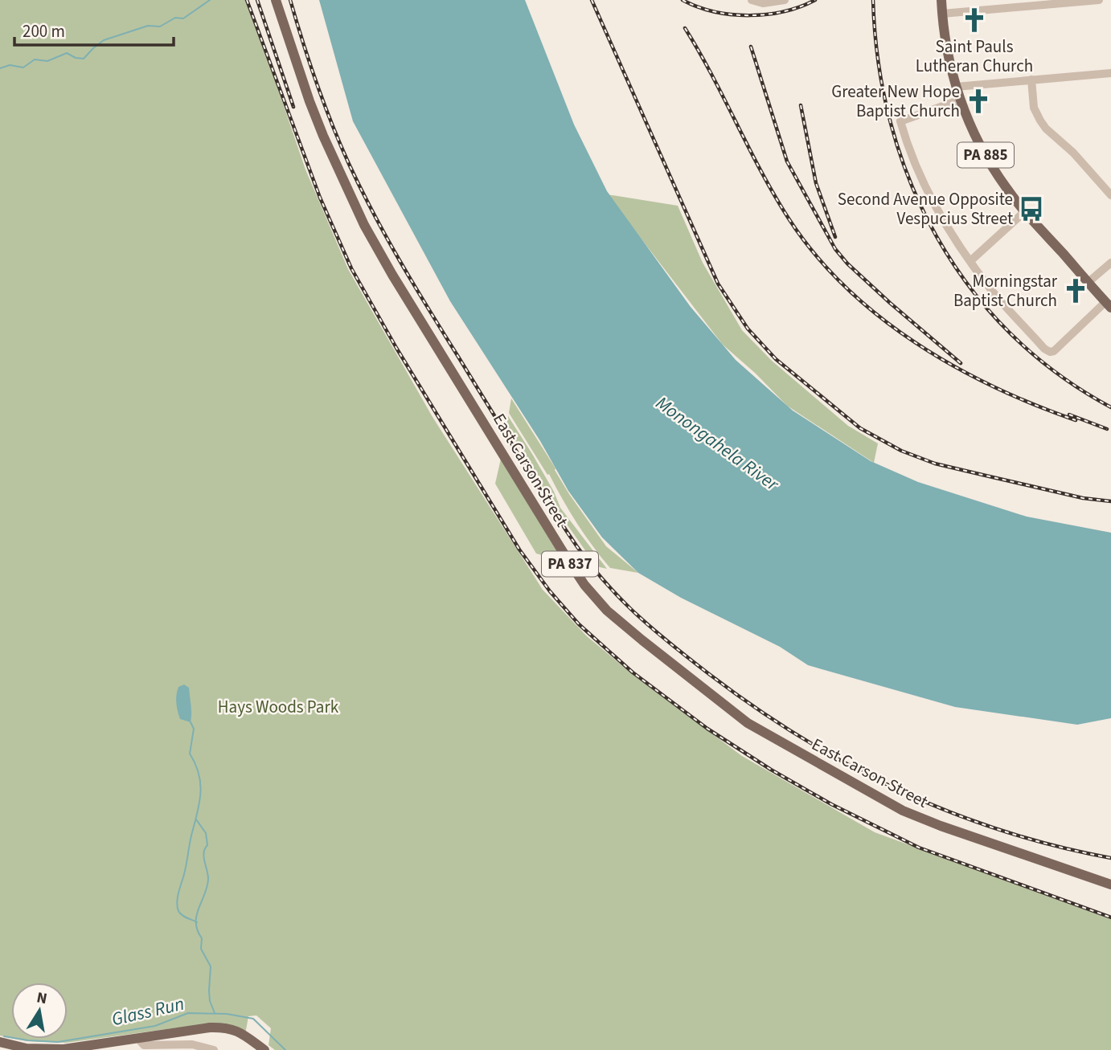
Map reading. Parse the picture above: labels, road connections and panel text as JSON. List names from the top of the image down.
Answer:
{
  "streets": {
    "main road": ["PA 885", "East Carson Street", "PA 837"]
  },
  "water": ["Monongahela River", "Glass Run"],
  "parks": ["Hays Woods Park"],
  "places": {
    "church": ["Saint Pauls Lutheran Church", "Greater New Hope Baptist Church", "Morningstar Baptist Church"],
    "bus stop": ["Second Avenue Opposite Vespucius Street"]
  },
  "scale_bar": "200 m",
  "north": "top"
}
